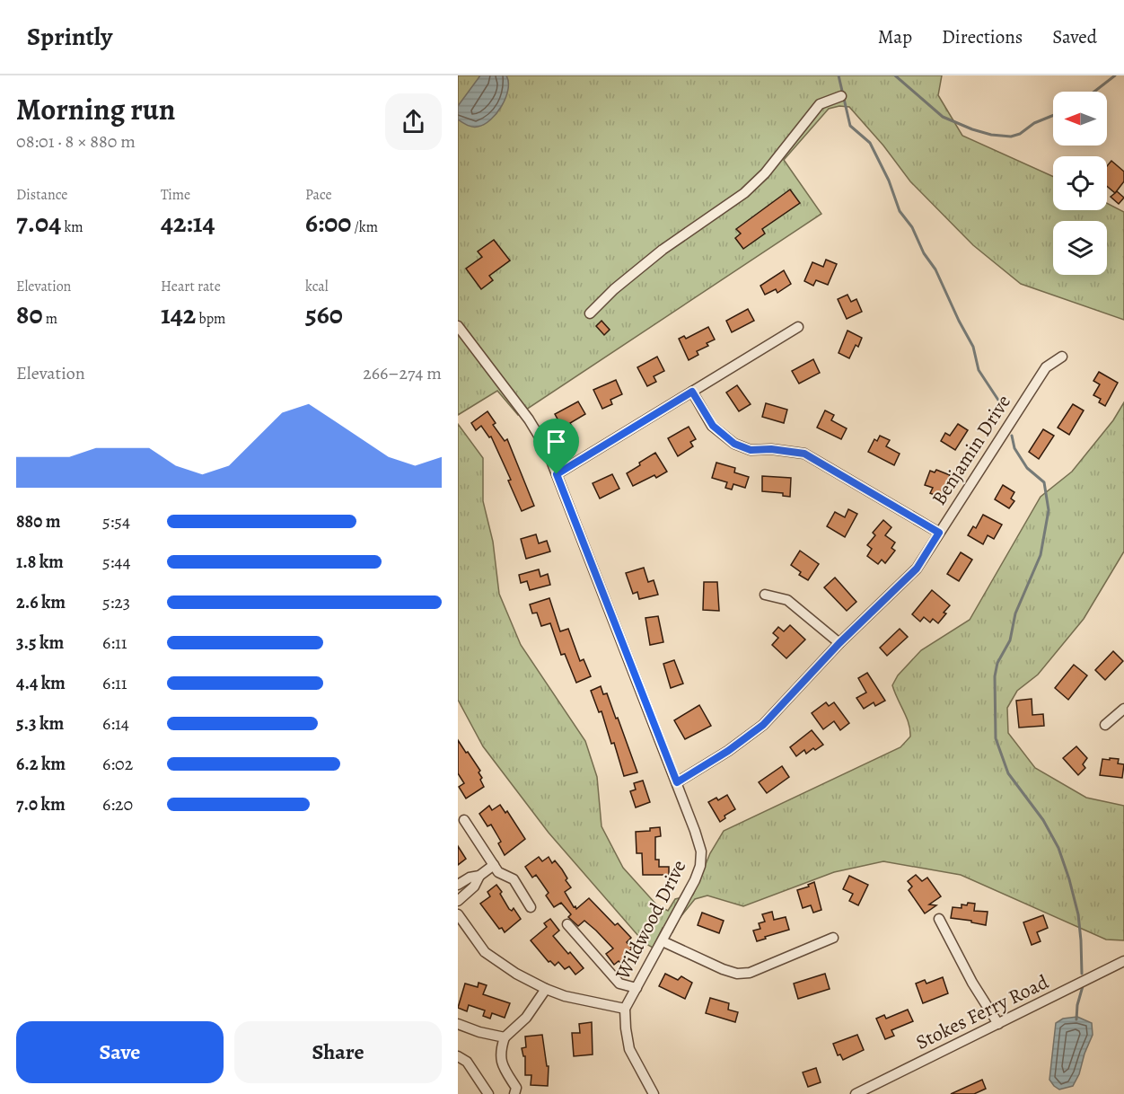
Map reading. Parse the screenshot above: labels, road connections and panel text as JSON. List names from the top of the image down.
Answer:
{
  "streets": {
    "street": ["Benjamin Drive", "Wildwood Drive", "Stokes Ferry Road"]
  },
  "crossings": [
    ["Benjamin Drive", "Wildwood Drive"]
  ],
  "north": "left",
  "page": {
    "header": "Sprintly",
    "nav": ["Map", "Directions", "Saved"],
    "heading": ["Morning run", "08:01 · 8 × 880 m"],
    "stats": [
      ["Distance", "7.04 km"],
      ["Time", "42:14"],
      ["Pace", "6:00 /km"],
      ["Elevation", "80 m"],
      ["Heart rate", "142 bpm"],
      ["kcal", "560"]
    ],
    "chart": ["Elevation", "266–274 m"],
    "list": [
      {
        "name": "880 m",
        "note": "5:54"
      },
      {
        "name": "1.8 km",
        "note": "5:44"
      },
      {
        "name": "2.6 km",
        "note": "5:23"
      },
      {
        "name": "3.5 km",
        "note": "6:11"
      },
      {
        "name": "4.4 km",
        "note": "6:11"
      },
      {
        "name": "5.3 km",
        "note": "6:14"
      },
      {
        "name": "6.2 km",
        "note": "6:02"
      },
      {
        "name": "7.0 km",
        "note": "6:20"
      }
    ],
    "buttons": ["Save", "Share"]
  }
}
